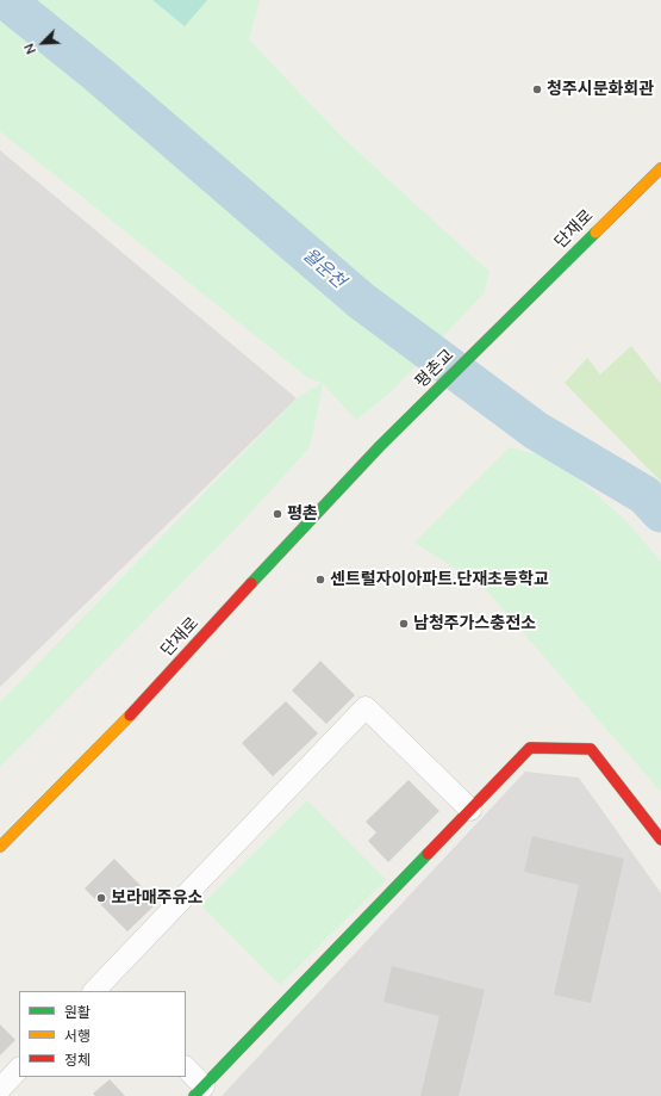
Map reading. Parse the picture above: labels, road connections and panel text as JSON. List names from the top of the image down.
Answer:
{
  "streets": {
    "street": ["단재로", "평촌교"]
  },
  "crossings": [
    ["단재로", "평촌교"]
  ],
  "water": ["월운천"],
  "places": [
    "청주시문화회관",
    "평촌",
    "센트럴자이아파트.단재초등학교",
    "남청주가스충전소",
    "보라매주유소"
  ],
  "legend": ["원활", "서행", "정체"],
  "north": "bottom left"
}
